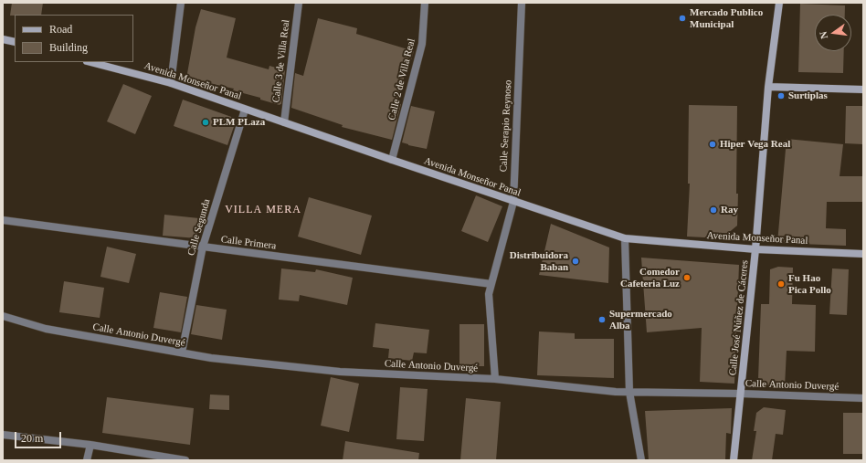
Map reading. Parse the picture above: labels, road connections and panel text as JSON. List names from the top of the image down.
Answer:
{
  "streets": {
    "main road": ["Avenida Monseñor Panal", "Calle José Núñez de Cáceres"],
    "street": [
      "Calle 3 de Villa Real",
      "Calle 2 de Villa Real",
      "Calle Serapio Reynoso",
      "Calle Segunda",
      "Calle Primera",
      "Calle Antonio Duvergé"
    ]
  },
  "crossings": [
    ["Calle 3 de Villa Real", "Avenida Monseñor Panal"],
    ["Calle 2 de Villa Real", "Avenida Monseñor Panal"],
    ["Avenida Monseñor Panal", "Calle Serapio Reynoso"],
    ["Avenida Monseñor Panal", "Calle Segunda"],
    ["Avenida Monseñor Panal", "Calle José Núñez de Cáceres"],
    ["Calle Serapio Reynoso", "Calle Primera"],
    ["Calle Serapio Reynoso", "Calle Antonio Duvergé"],
    ["Calle Segunda", "Calle Primera"],
    ["Calle Segunda", "Calle Antonio Duvergé"],
    ["Calle José Núñez de Cáceres", "Calle Antonio Duvergé"]
  ],
  "districts": ["VILLA MERA"],
  "places": [
    "Mercado Publico Municipal",
    "Surtiplas",
    "PLM PLaza",
    "Hiper Vega Real",
    "Ray",
    "Distribuidora Baban",
    "Comedor Cafeteria Luz",
    "Fu Hao Pica Pollo",
    "Supermercado Alba"
  ],
  "legend": ["Road", "Building"],
  "scale_bar": "20 m",
  "north": "left"
}
